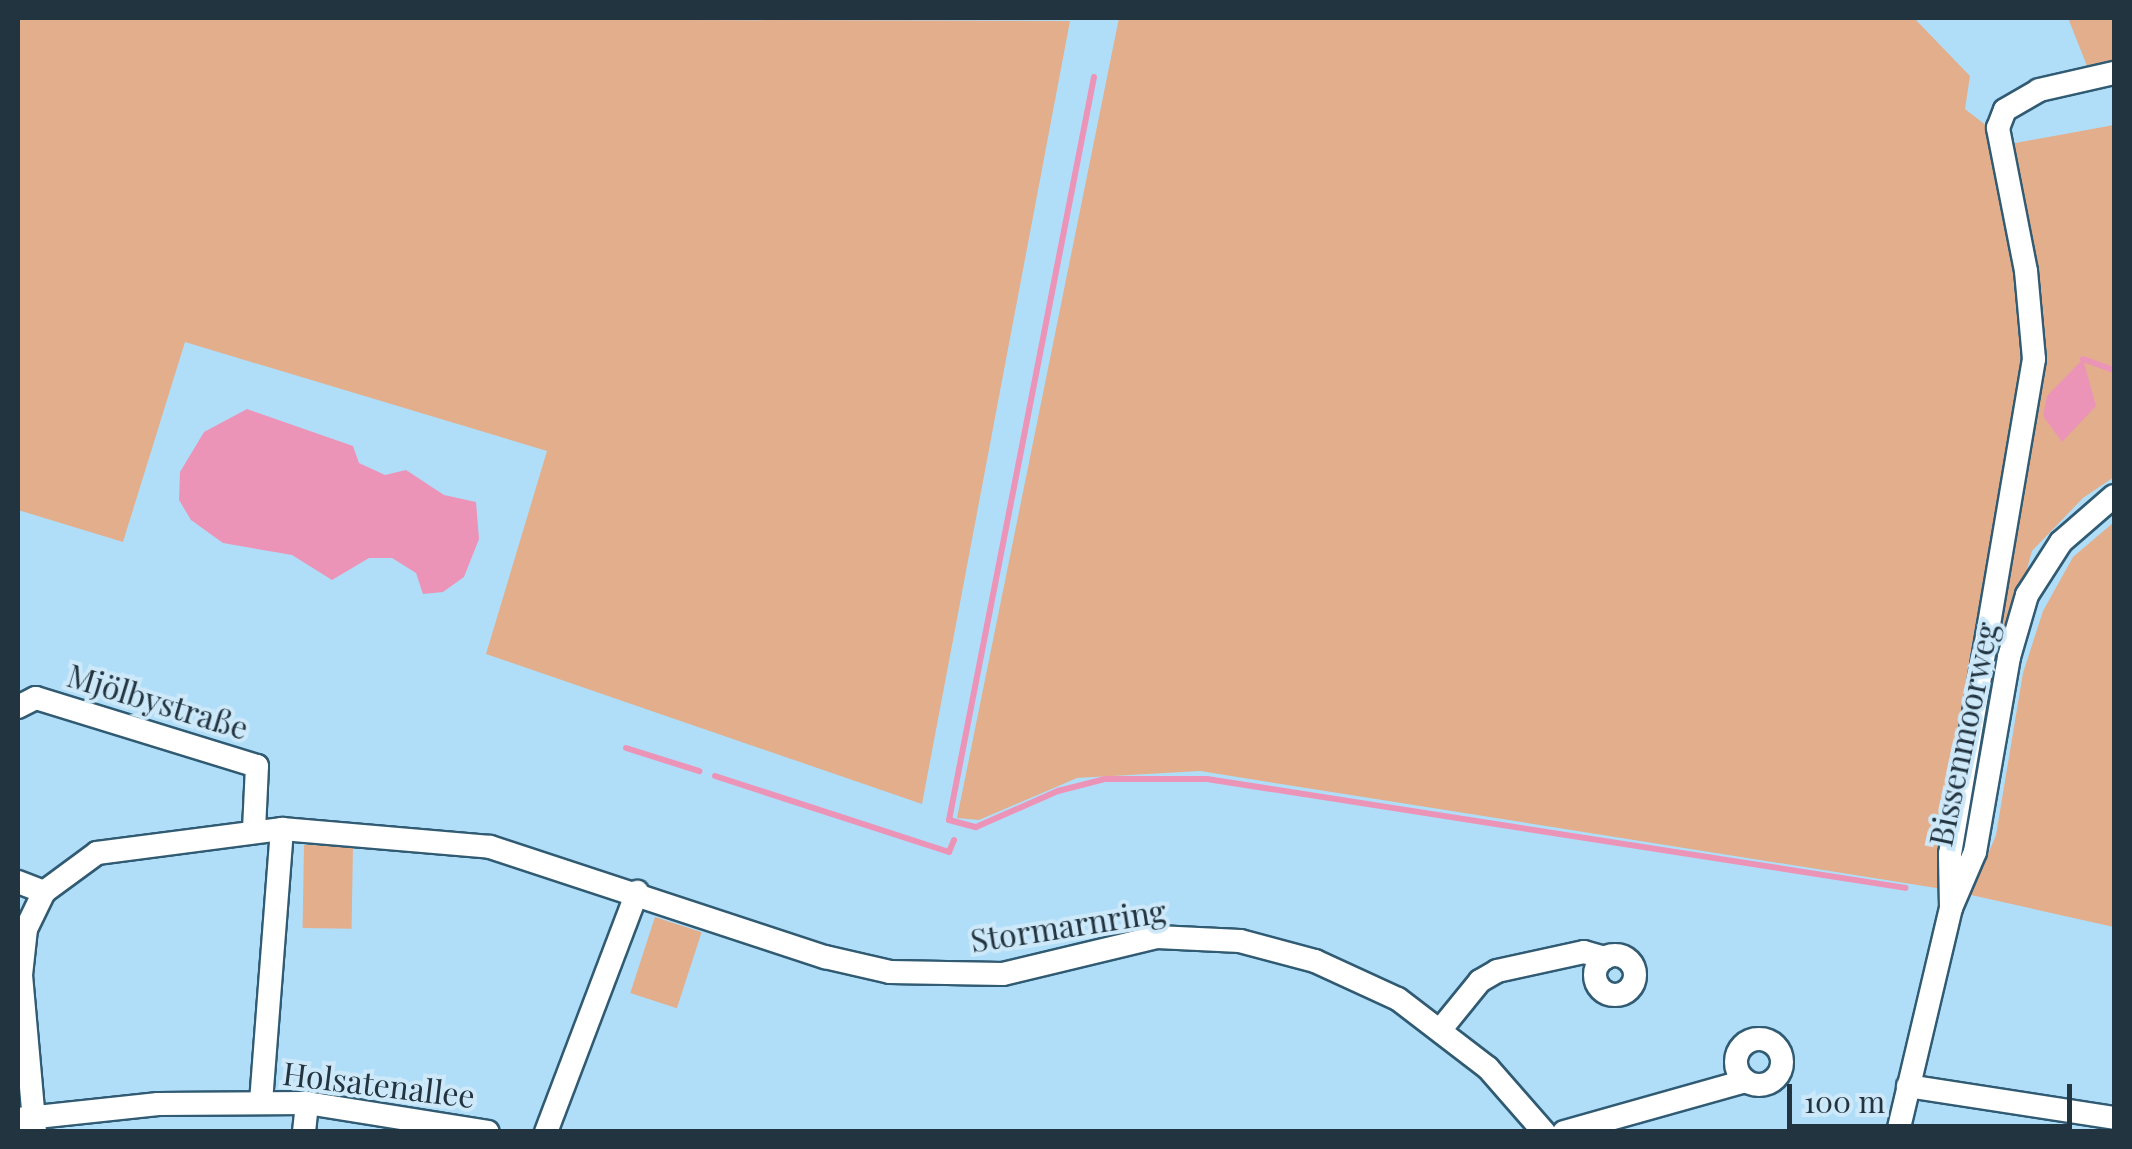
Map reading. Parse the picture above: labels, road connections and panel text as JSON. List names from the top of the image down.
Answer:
{
  "streets": {
    "street": [
      "Mjölbystraße",
      "Bissenmoorweg",
      "Stormarnring",
      "Holsatenallee"
    ]
  },
  "crossings": [
    ["Mjölbystraße", "Stormarnring"],
    ["Stormarnring", "Holsatenallee"]
  ],
  "scale_bar": "100 m"
}
